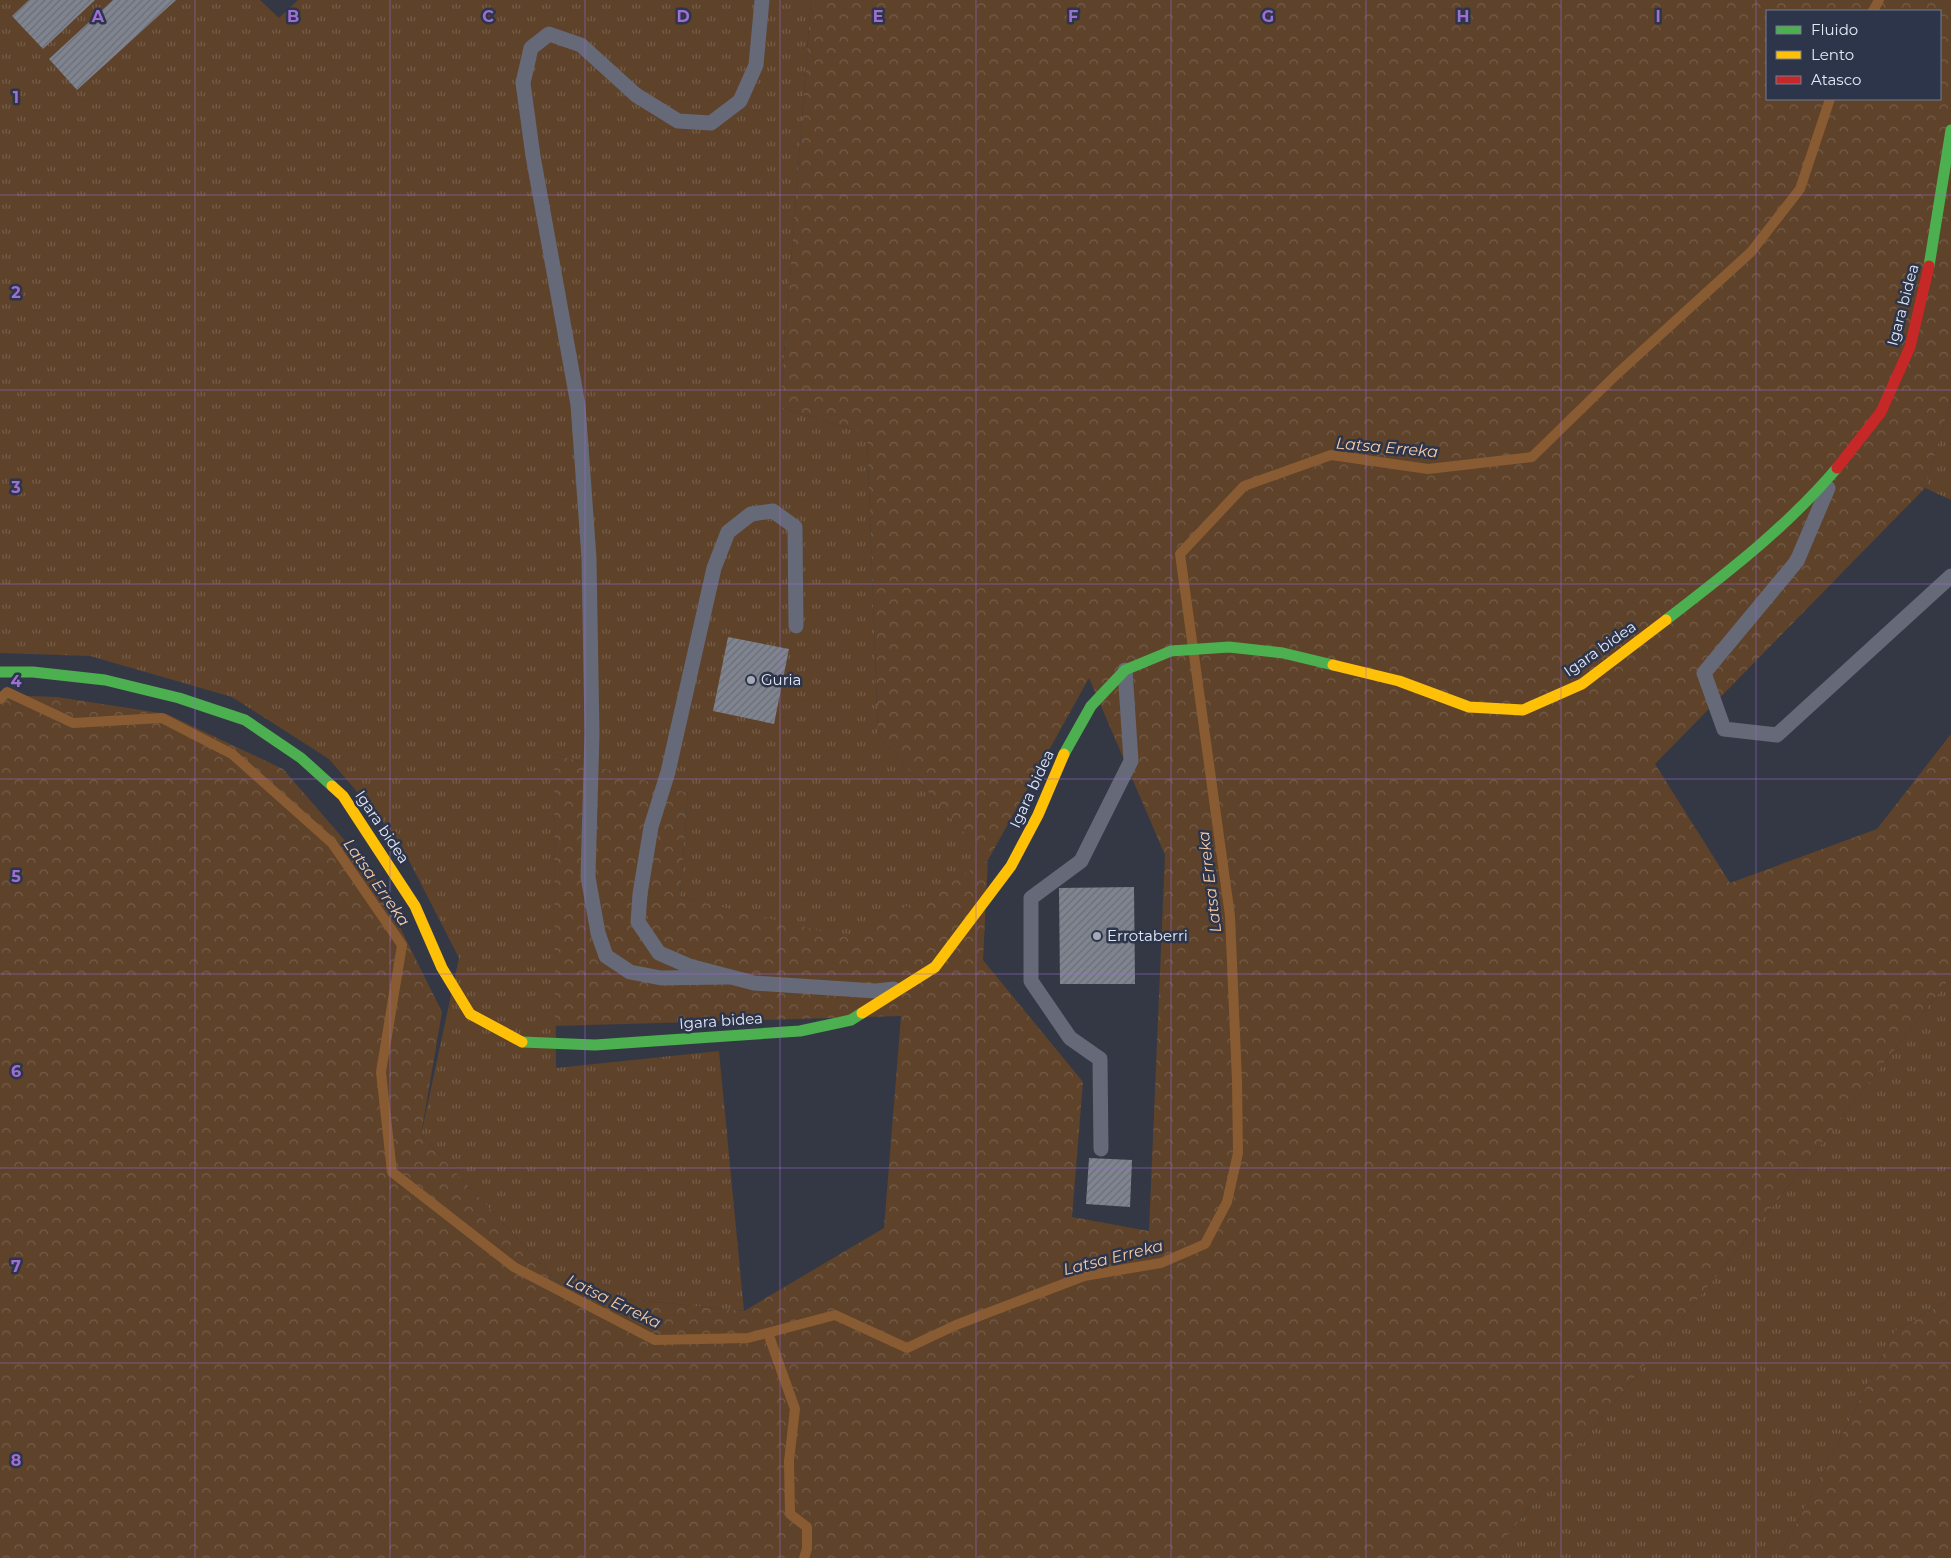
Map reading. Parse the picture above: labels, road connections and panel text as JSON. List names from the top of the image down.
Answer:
{
  "streets": {
    "street": ["Igara bidea"]
  },
  "water": ["Latsa Erreka"],
  "places": ["Guria", "Errotaberri"],
  "legend": ["Fluido", "Lento", "Atasco"],
  "grid": {
    "columns": [
      "A",
      "B",
      "C",
      "D",
      "E",
      "F",
      "G",
      "H",
      "I"
    ],
    "rows": [
      "1",
      "2",
      "3",
      "4",
      "5",
      "6",
      "7",
      "8"
    ]
  }
}
